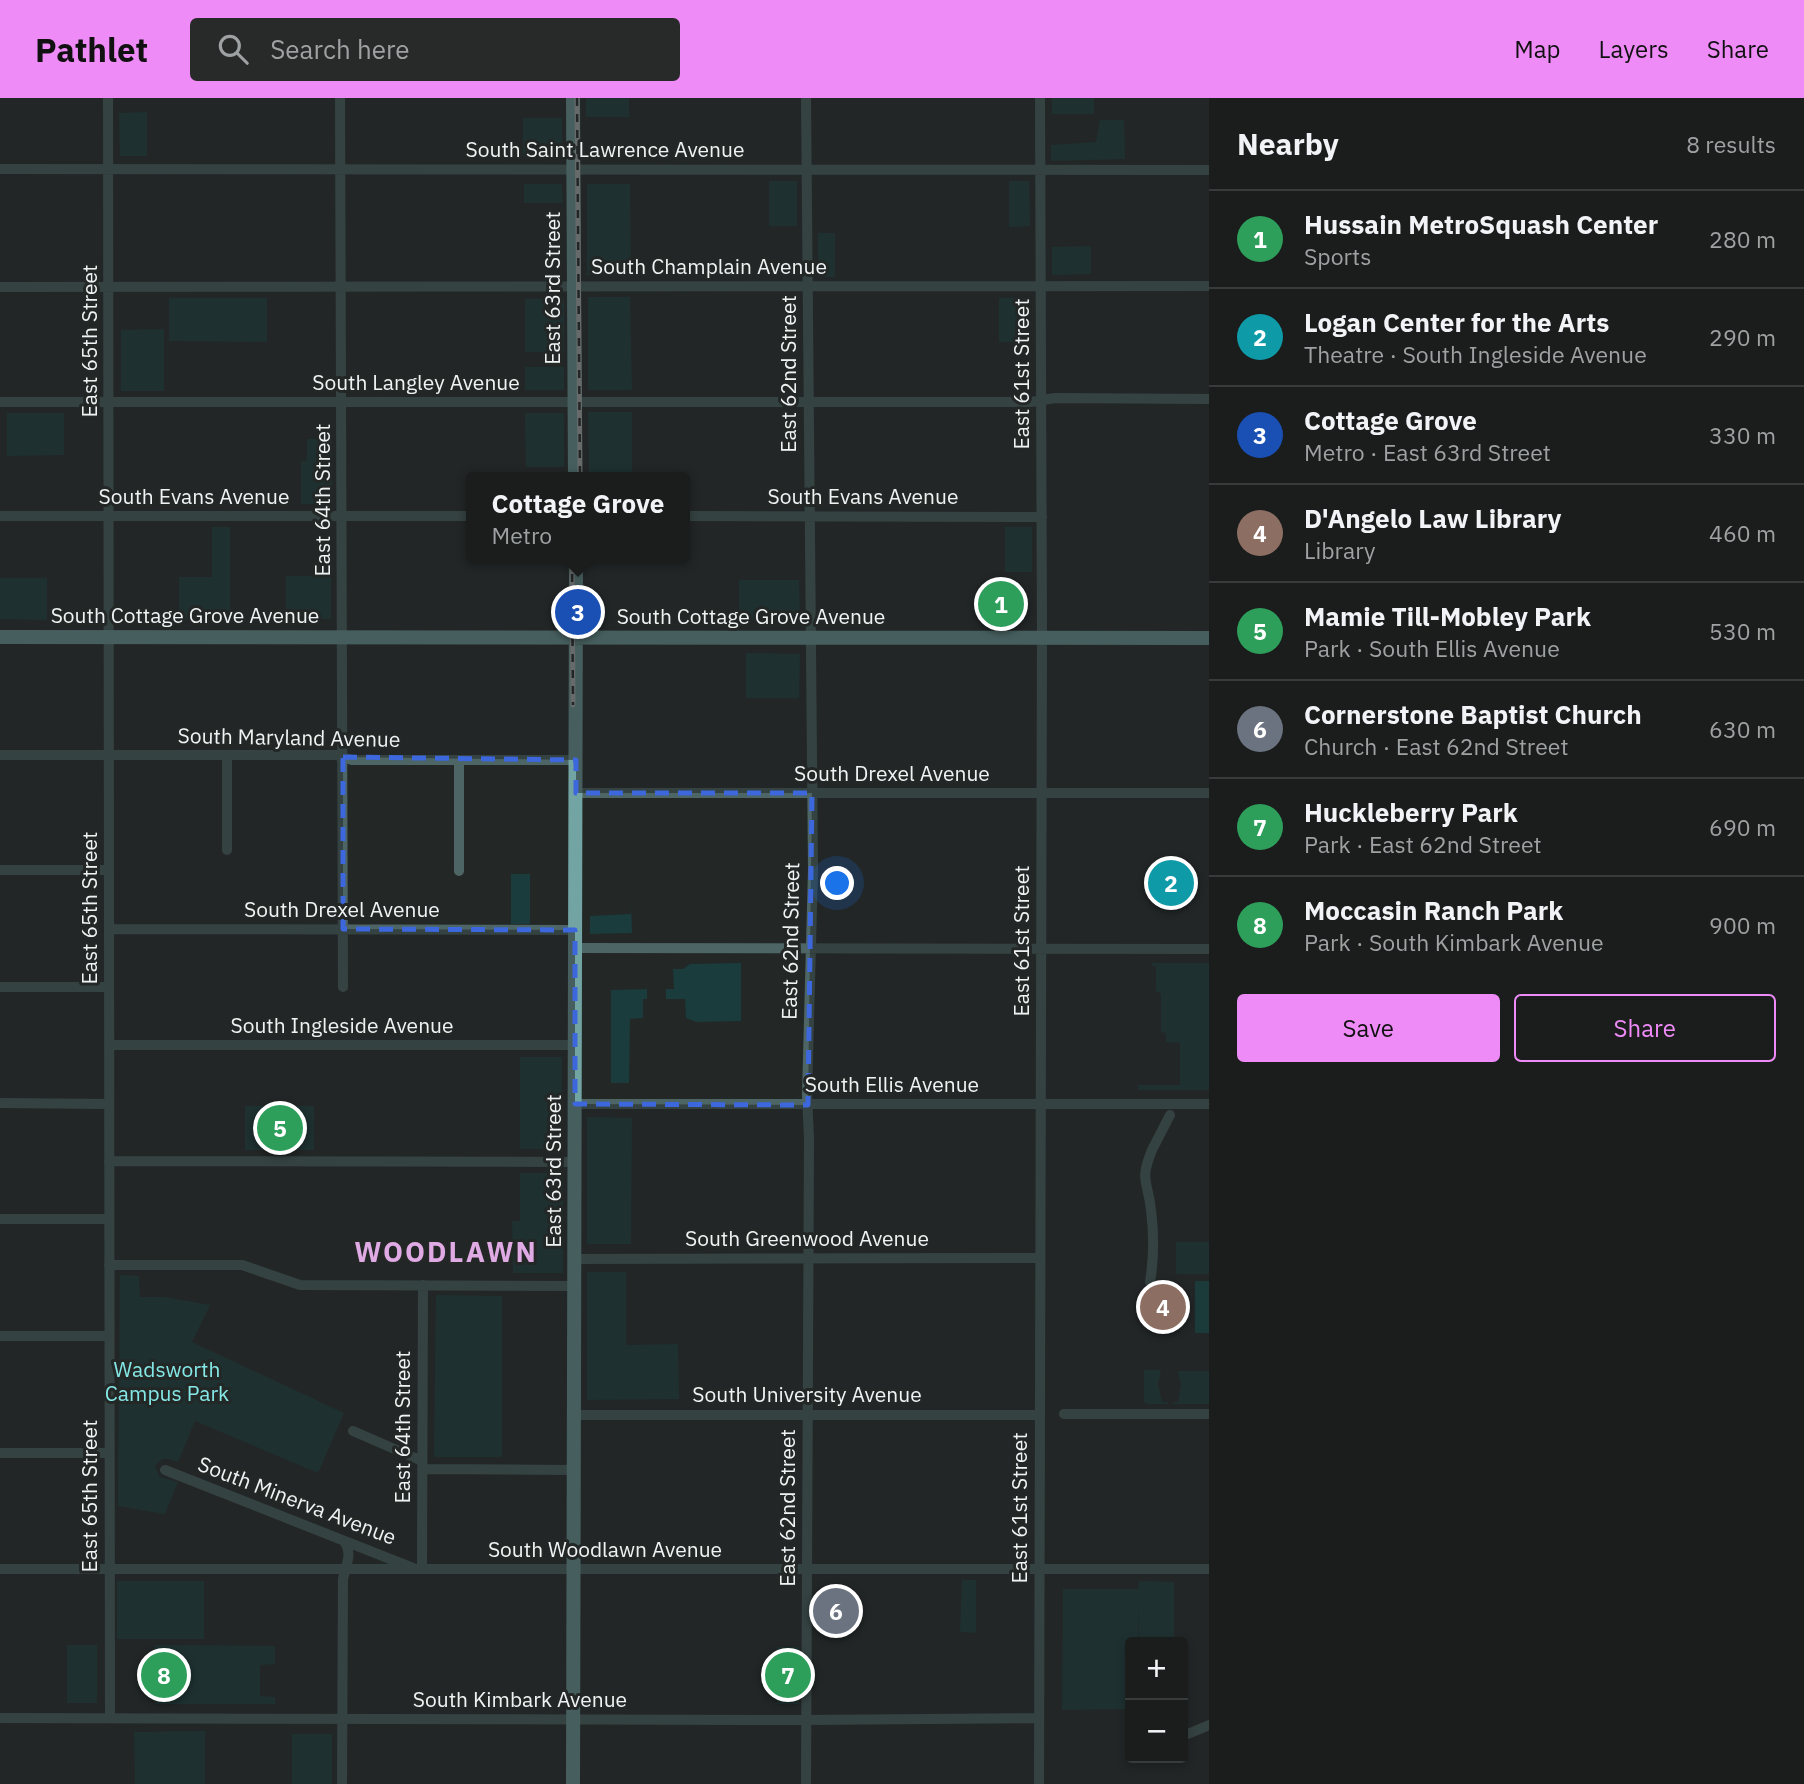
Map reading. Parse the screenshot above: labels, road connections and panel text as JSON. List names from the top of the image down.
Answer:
{
  "streets": {
    "main road": ["East 63rd Street", "South Cottage Grove Avenue"],
    "street": [
      "South Saint Lawrence Avenue",
      "South Champlain Avenue",
      "East 65th Street",
      "East 62nd Street",
      "East 61st Street",
      "South Langley Avenue",
      "South Evans Avenue",
      "East 64th Street",
      "South Maryland Avenue",
      "South Drexel Avenue",
      "South Ingleside Avenue",
      "South Ellis Avenue",
      "South Greenwood Avenue",
      "South University Avenue",
      "South Minerva Avenue",
      "South Woodlawn Avenue",
      "South Kimbark Avenue"
    ]
  },
  "crossings": [
    ["South Saint Lawrence Avenue", "East 63rd Street"],
    ["South Saint Lawrence Avenue", "East 65th Street"],
    ["South Saint Lawrence Avenue", "East 62nd Street"],
    ["South Saint Lawrence Avenue", "East 61st Street"],
    ["South Saint Lawrence Avenue", "East 64th Street"],
    ["South Champlain Avenue", "East 63rd Street"],
    ["South Champlain Avenue", "East 65th Street"],
    ["South Champlain Avenue", "East 62nd Street"],
    ["South Champlain Avenue", "East 61st Street"],
    ["South Champlain Avenue", "East 64th Street"],
    ["East 63rd Street", "South Langley Avenue"],
    ["East 63rd Street", "South Cottage Grove Avenue"],
    ["East 63rd Street", "South Maryland Avenue"],
    ["East 63rd Street", "South Drexel Avenue"],
    ["East 63rd Street", "South Ingleside Avenue"],
    ["East 63rd Street", "South Ellis Avenue"],
    ["East 63rd Street", "South Greenwood Avenue"],
    ["East 63rd Street", "South University Avenue"],
    ["East 63rd Street", "South Woodlawn Avenue"],
    ["East 63rd Street", "South Kimbark Avenue"],
    ["East 65th Street", "South Langley Avenue"],
    ["East 65th Street", "South Evans Avenue"],
    ["East 65th Street", "South Cottage Grove Avenue"],
    ["East 65th Street", "South Maryland Avenue"],
    ["East 65th Street", "South Drexel Avenue"],
    ["East 65th Street", "South Ingleside Avenue"],
    ["East 65th Street", "South Woodlawn Avenue"],
    ["East 65th Street", "South Kimbark Avenue"],
    ["East 62nd Street", "South Langley Avenue"],
    ["East 62nd Street", "South Evans Avenue"],
    ["East 62nd Street", "South Cottage Grove Avenue"],
    ["East 62nd Street", "South Drexel Avenue"],
    ["East 62nd Street", "South Ellis Avenue"],
    ["East 62nd Street", "South Greenwood Avenue"],
    ["East 62nd Street", "South University Avenue"],
    ["East 62nd Street", "South Woodlawn Avenue"],
    ["East 62nd Street", "South Kimbark Avenue"],
    ["East 61st Street", "South Langley Avenue"],
    ["East 61st Street", "South Evans Avenue"],
    ["East 61st Street", "South Cottage Grove Avenue"],
    ["East 61st Street", "South Drexel Avenue"],
    ["East 61st Street", "South Ellis Avenue"],
    ["East 61st Street", "South Greenwood Avenue"],
    ["East 61st Street", "South University Avenue"],
    ["East 61st Street", "South Woodlawn Avenue"],
    ["East 61st Street", "South Kimbark Avenue"],
    ["South Langley Avenue", "East 64th Street"],
    ["South Evans Avenue", "East 64th Street"],
    ["East 64th Street", "South Cottage Grove Avenue"],
    ["East 64th Street", "South Maryland Avenue"],
    ["East 64th Street", "South Drexel Avenue"],
    ["East 64th Street", "South Minerva Avenue"],
    ["East 64th Street", "South Woodlawn Avenue"],
    ["South Minerva Avenue", "South Woodlawn Avenue"]
  ],
  "districts": ["WOODLAWN"],
  "parks": ["Wadsworth Campus Park"],
  "page": {
    "header": "Pathlet",
    "search": "Search here",
    "nav": ["Map", "Layers", "Share"],
    "heading": ["Nearby", "8 results"],
    "list": [
      {
        "mark": "1",
        "name": "Hussain MetroSquash Center",
        "note": "Sports",
        "value": "280 m"
      },
      {
        "mark": "2",
        "name": "Logan Center for the Arts",
        "note": "Theatre · South Ingleside Avenue",
        "value": "290 m"
      },
      {
        "mark": "3",
        "name": "Cottage Grove",
        "note": "Metro · East 63rd Street",
        "value": "330 m"
      },
      {
        "mark": "4",
        "name": "D'Angelo Law Library",
        "note": "Library",
        "value": "460 m"
      },
      {
        "mark": "5",
        "name": "Mamie Till-Mobley Park",
        "note": "Park · South Ellis Avenue",
        "value": "530 m"
      },
      {
        "mark": "6",
        "name": "Cornerstone Baptist Church",
        "note": "Church · East 62nd Street",
        "value": "630 m"
      },
      {
        "mark": "7",
        "name": "Huckleberry Park",
        "note": "Park · East 62nd Street",
        "value": "690 m"
      },
      {
        "mark": "8",
        "name": "Moccasin Ranch Park",
        "note": "Park · South Kimbark Avenue",
        "value": "900 m"
      }
    ],
    "popup": ["Cottage Grove", "Metro"],
    "pins": [
      "1",
      "3",
      "2",
      "5",
      "4",
      "6",
      "7",
      "8"
    ],
    "buttons": ["Save", "Share"],
    "map_buttons": ["+", "−"]
  }
}
